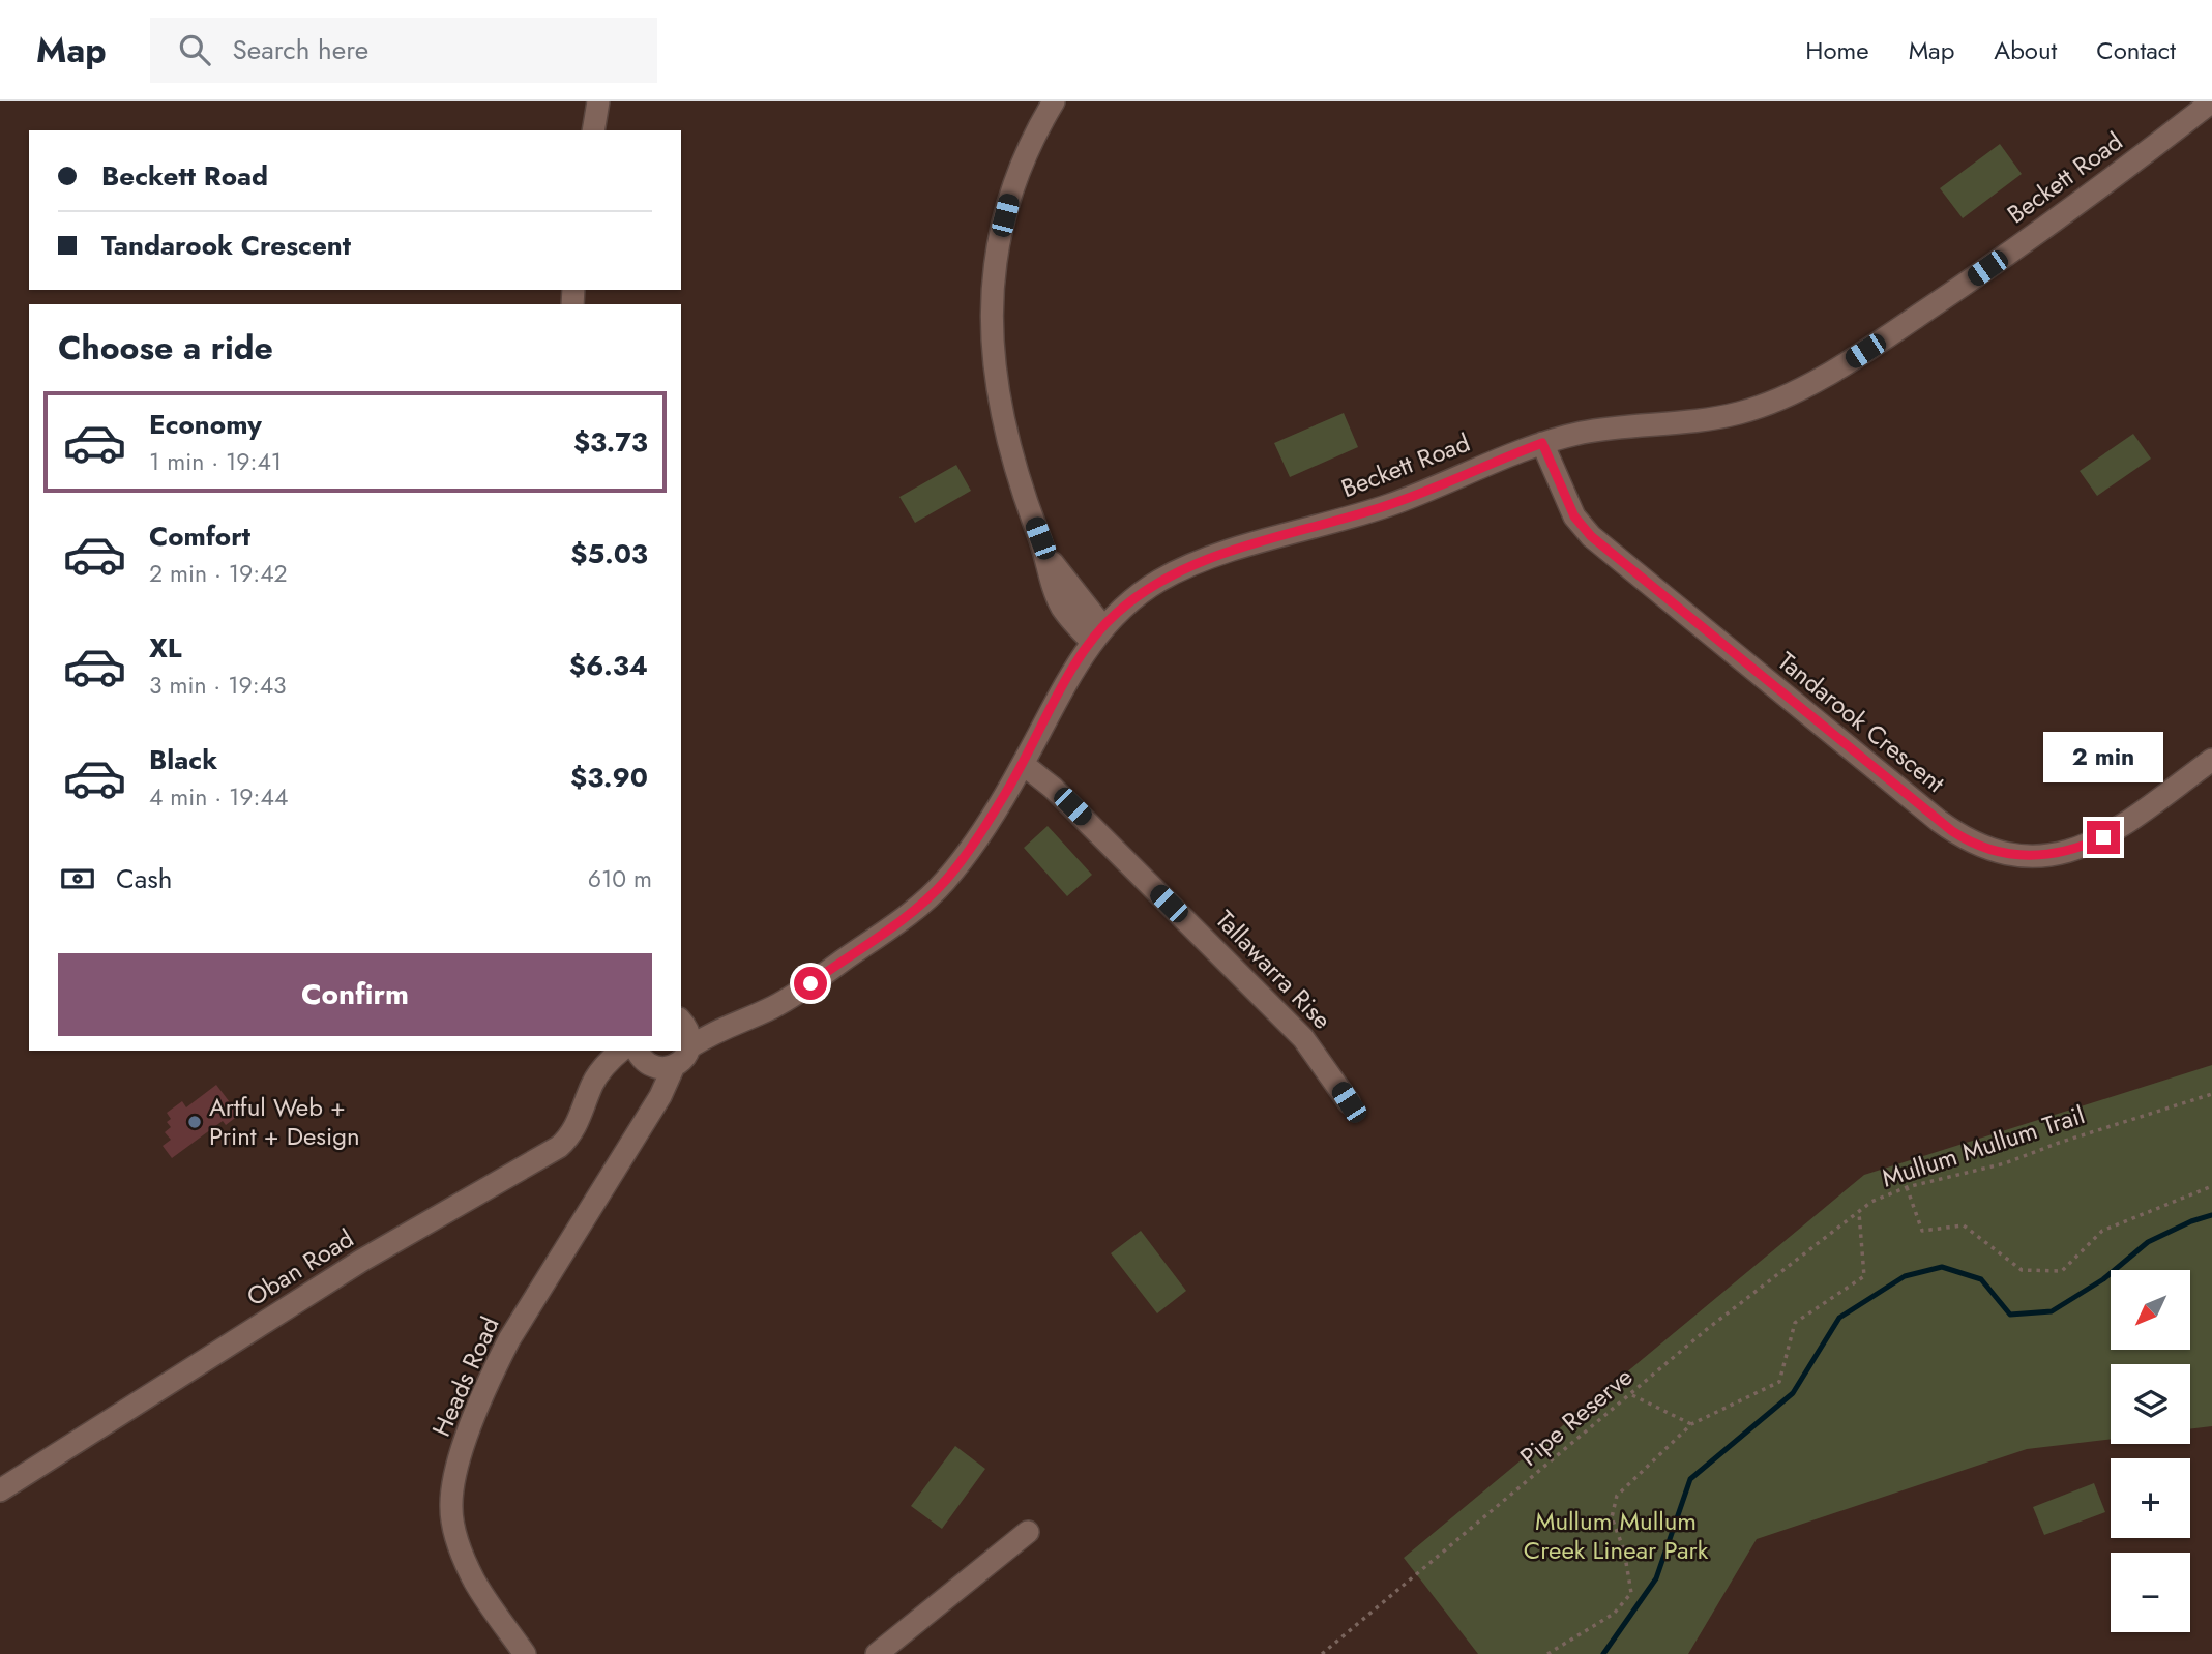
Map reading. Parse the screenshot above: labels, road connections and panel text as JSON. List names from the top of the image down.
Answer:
{
  "streets": {
    "street": [
      "Beckett Road",
      "Tandarook Crescent",
      "Tallawarra Rise",
      "Oban Road",
      "Heads Road"
    ],
    "path": ["Mullum Mullum Trail", "Pipe Reserve"]
  },
  "crossings": [
    ["Beckett Road", "Tandarook Crescent"],
    ["Beckett Road", "Tallawarra Rise"],
    ["Beckett Road", "Heads Road"],
    ["Mullum Mullum Trail", "Pipe Reserve"]
  ],
  "parks": ["Mullum Mullum Creek Linear Park"],
  "places": ["Artful Web + Print + Design"],
  "north": "bottom left",
  "page": {
    "header": "Map",
    "search": "Search here",
    "nav": [
      "Home",
      "Map",
      "About",
      "Contact"
    ],
    "banner": ["Beckett Road", "Tandarook Crescent"],
    "heading": "Choose a ride",
    "list": [
      {
        "name": "Economy",
        "note": "1 min · 19:41",
        "value": "$3.73"
      },
      {
        "name": "Comfort",
        "note": "2 min · 19:42",
        "value": "$5.03"
      },
      {
        "name": "XL",
        "note": "3 min · 19:43",
        "value": "$6.34"
      },
      {
        "name": "Black",
        "note": "4 min · 19:44",
        "value": "$3.90"
      }
    ],
    "bubble": "2 min",
    "pay": ["Cash", "610 m"],
    "buttons": "Confirm",
    "map_buttons": ["+", "−"]
  }
}
